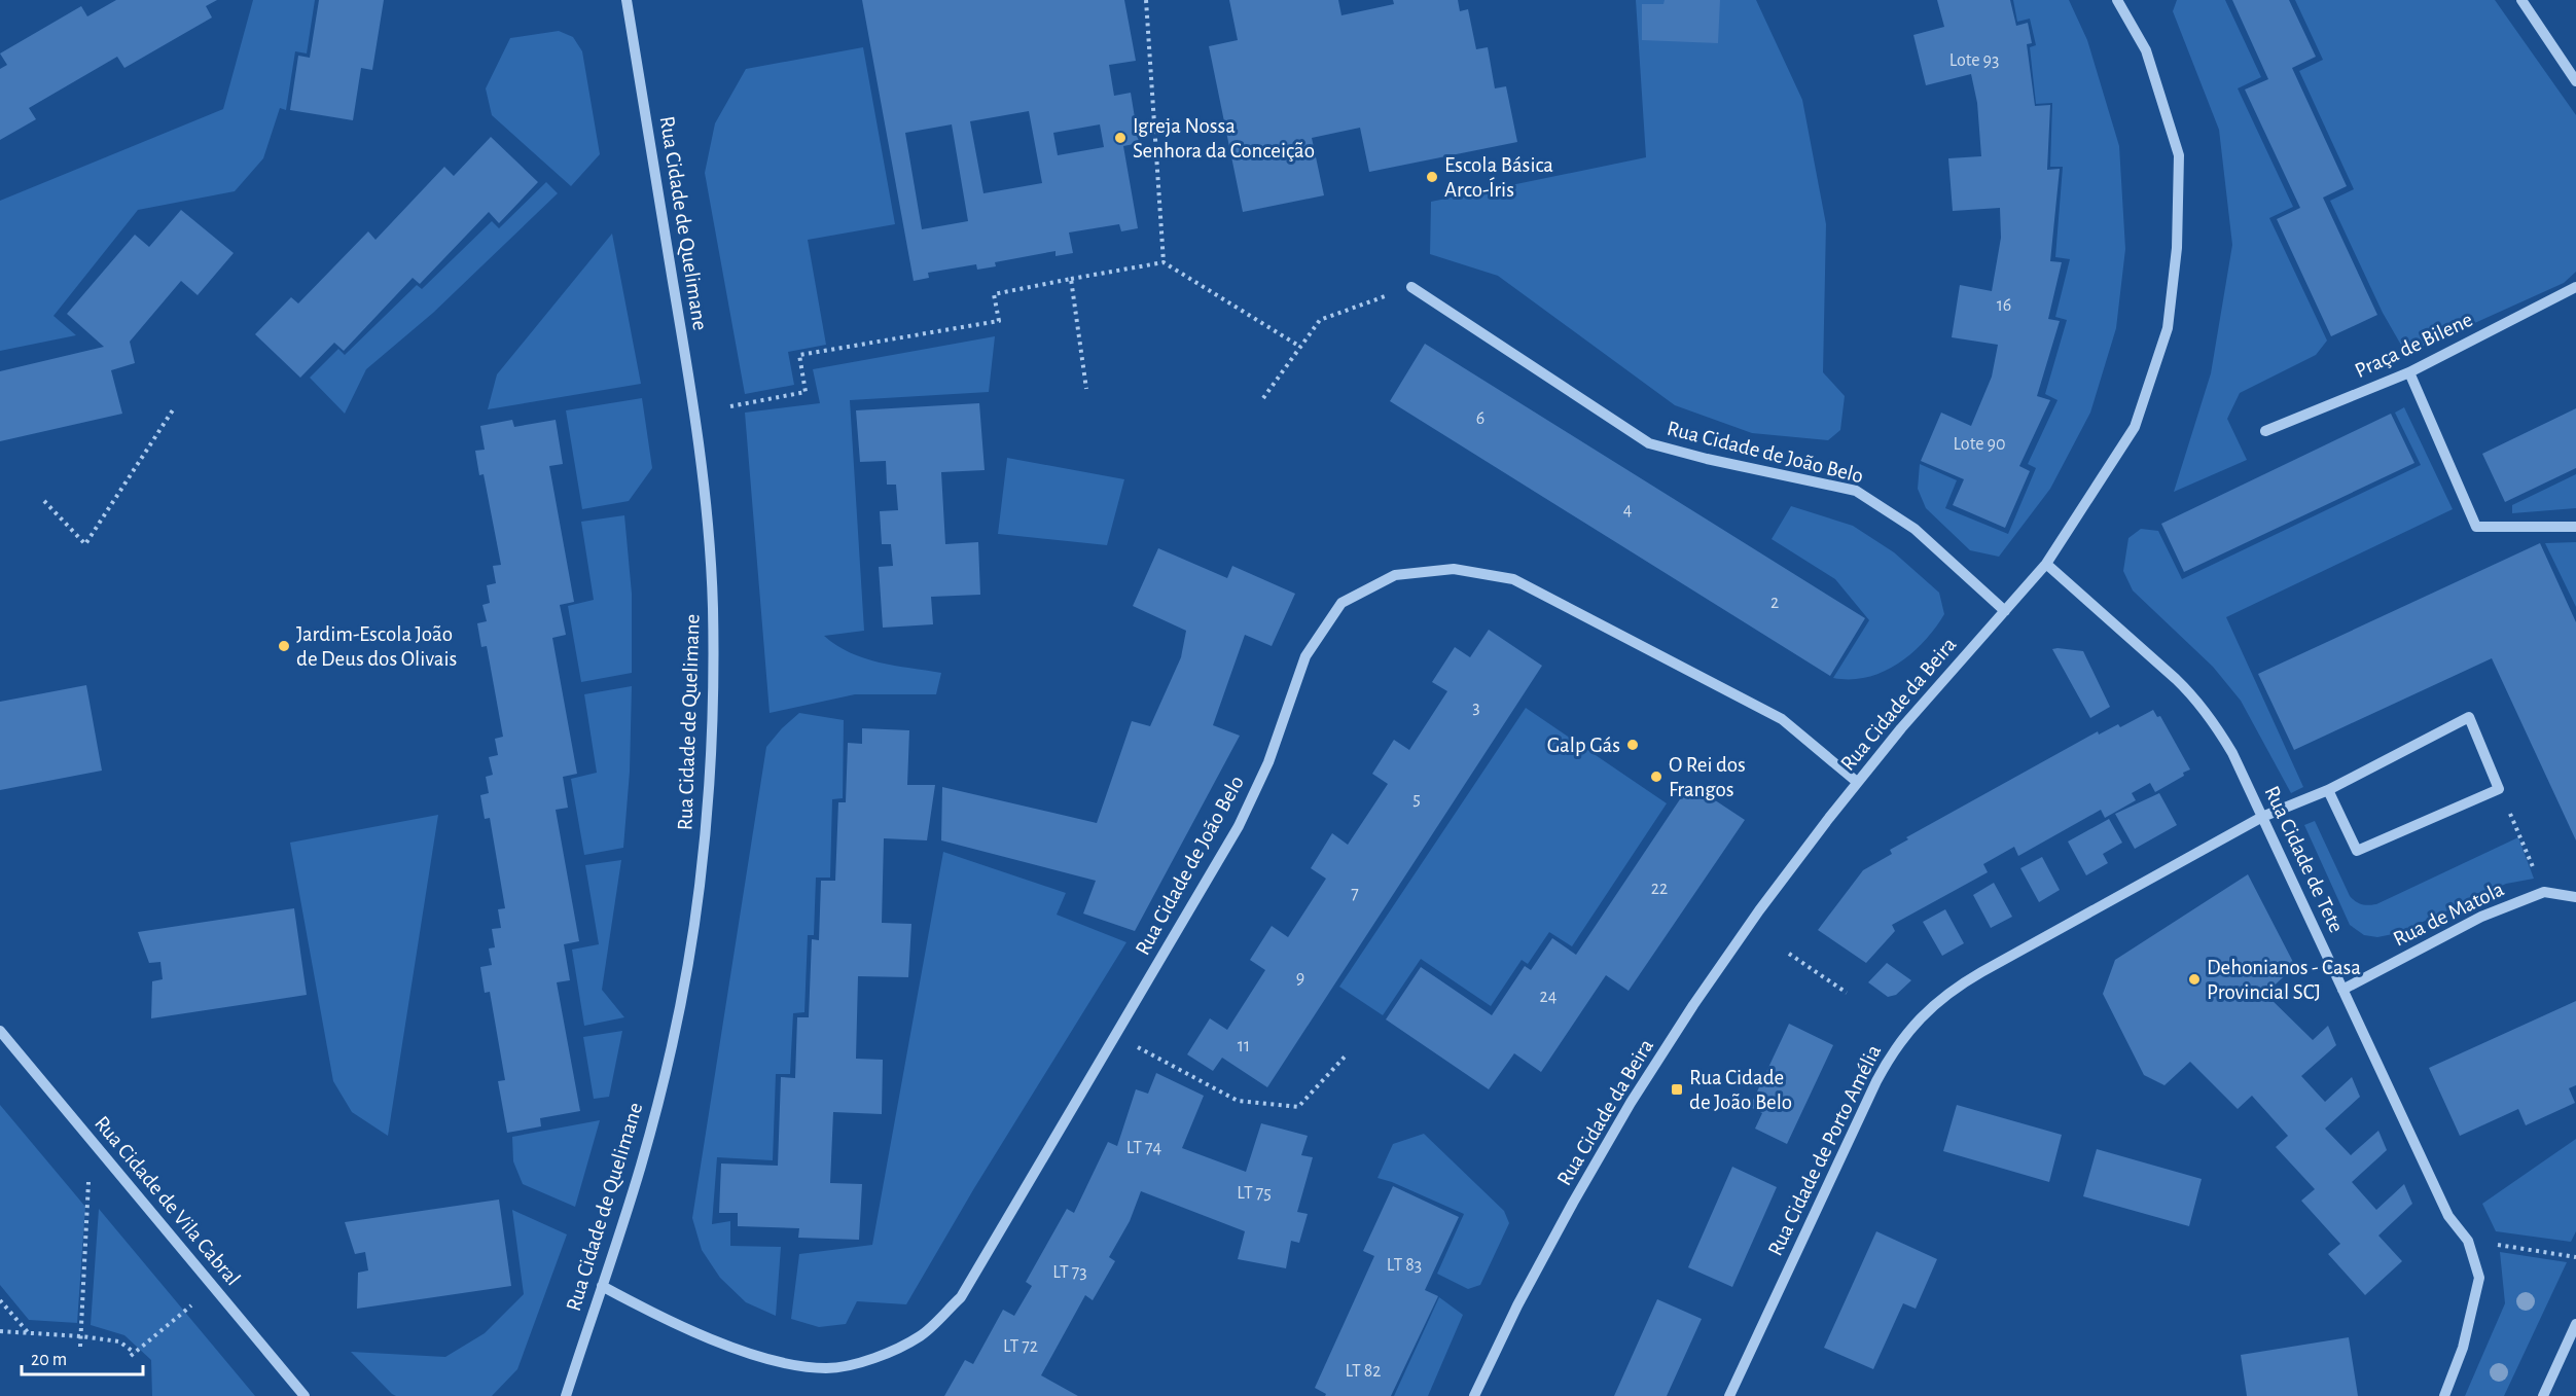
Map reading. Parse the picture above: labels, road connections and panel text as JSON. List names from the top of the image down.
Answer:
{
  "streets": {
    "street": [
      "Rua Cidade de Quelimane",
      "Praça de Bilene",
      "Rua Cidade de João Belo",
      "Rua Cidade da Beira",
      "Rua Cidade de Tete",
      "Rua de Matola",
      "Rua Cidade de Porto Amélia",
      "Rua Cidade de Vila Cabral"
    ]
  },
  "crossings": [
    ["Rua Cidade de Quelimane", "Rua Cidade de João Belo"],
    ["Rua Cidade de João Belo", "Rua Cidade da Beira"],
    ["Rua Cidade da Beira", "Rua Cidade de Tete"],
    ["Rua Cidade de Tete", "Rua de Matola"],
    ["Rua Cidade de Tete", "Rua Cidade de Porto Amélia"]
  ],
  "places": {
    "other": [
      "Igreja Nossa Senhora da Conceição",
      "Escola Básica Arco-Íris",
      "Jardim-Escola João de Deus dos Olivais",
      "Galp Gás",
      "O Rei dos Frangos",
      "Dehonianos - Casa Provincial SCJ"
    ],
    "transit": ["Rua Cidade de João Belo"]
  },
  "house_numbers": [
    "Lote 93",
    "16",
    "6",
    "Lote 90",
    "4",
    "2",
    "3",
    "5",
    "22",
    "7",
    "9",
    "24",
    "11",
    "LT 74",
    "LT 75",
    "LT 83",
    "LT 73",
    "LT 72",
    "LT 82"
  ],
  "scale_bar": "20 m"
}
